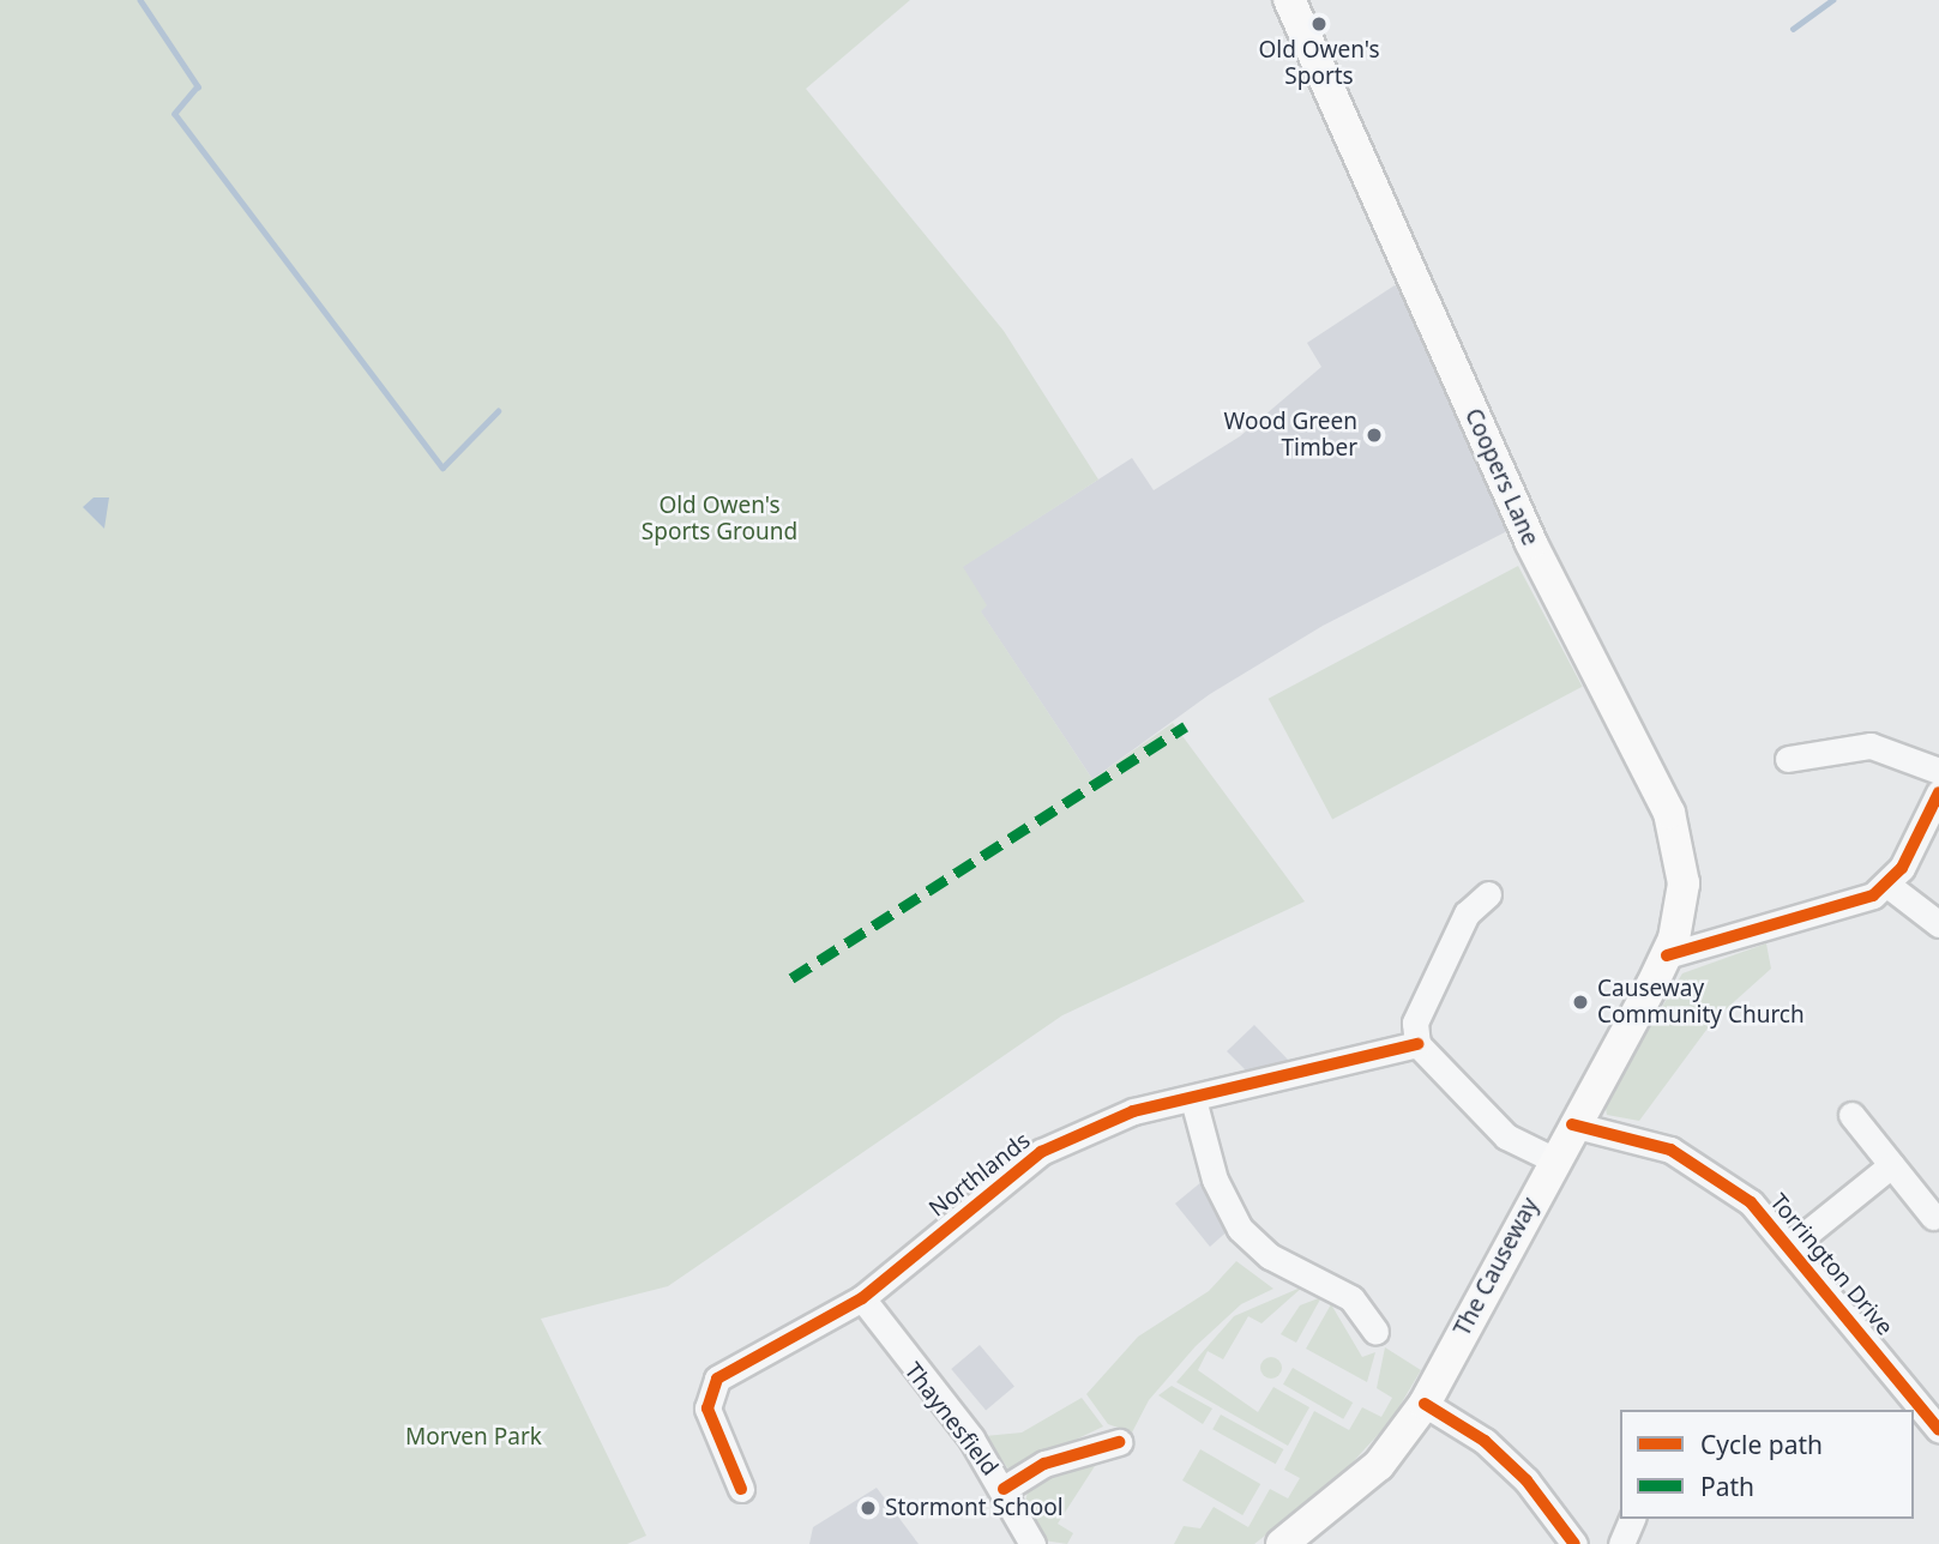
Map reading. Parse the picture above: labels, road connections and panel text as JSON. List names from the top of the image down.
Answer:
{
  "streets": {
    "main road": ["Coopers Lane", "The Causeway"],
    "street": ["Northlands", "Torrington Drive", "Thaynesfield"]
  },
  "crossings": [
    ["Coopers Lane", "The Causeway"],
    ["Northlands", "Thaynesfield"],
    ["Torrington Drive", "The Causeway"]
  ],
  "parks": ["Old Owen's Sports Ground", "Morven Park"],
  "places": [
    "Old Owen's Sports",
    "Wood Green Timber",
    "Causeway Community Church",
    "Stormont School"
  ],
  "legend": ["Cycle path", "Path"]
}
